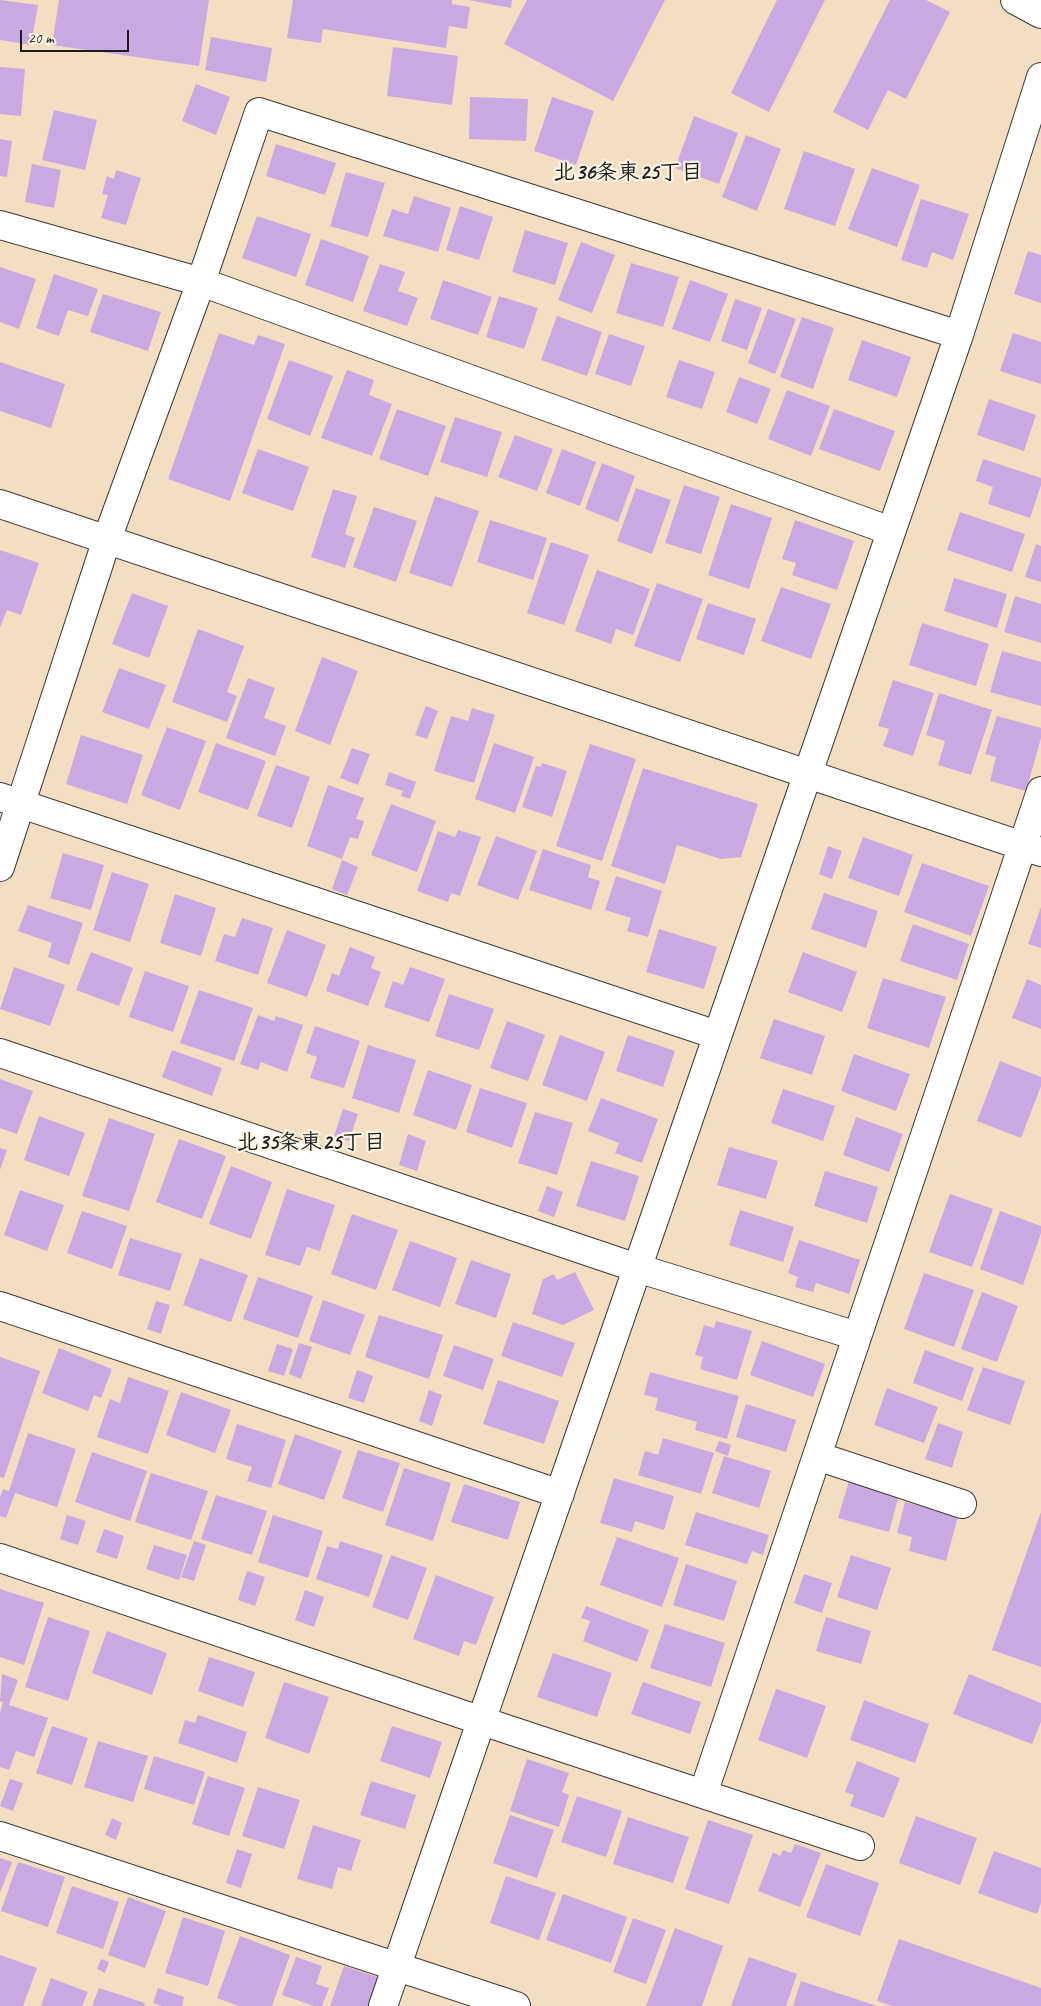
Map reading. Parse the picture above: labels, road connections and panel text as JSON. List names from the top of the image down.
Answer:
{
  "districts": ["北36条東25丁目", "北35条東25丁目"],
  "scale_bar": "20 m"
}
